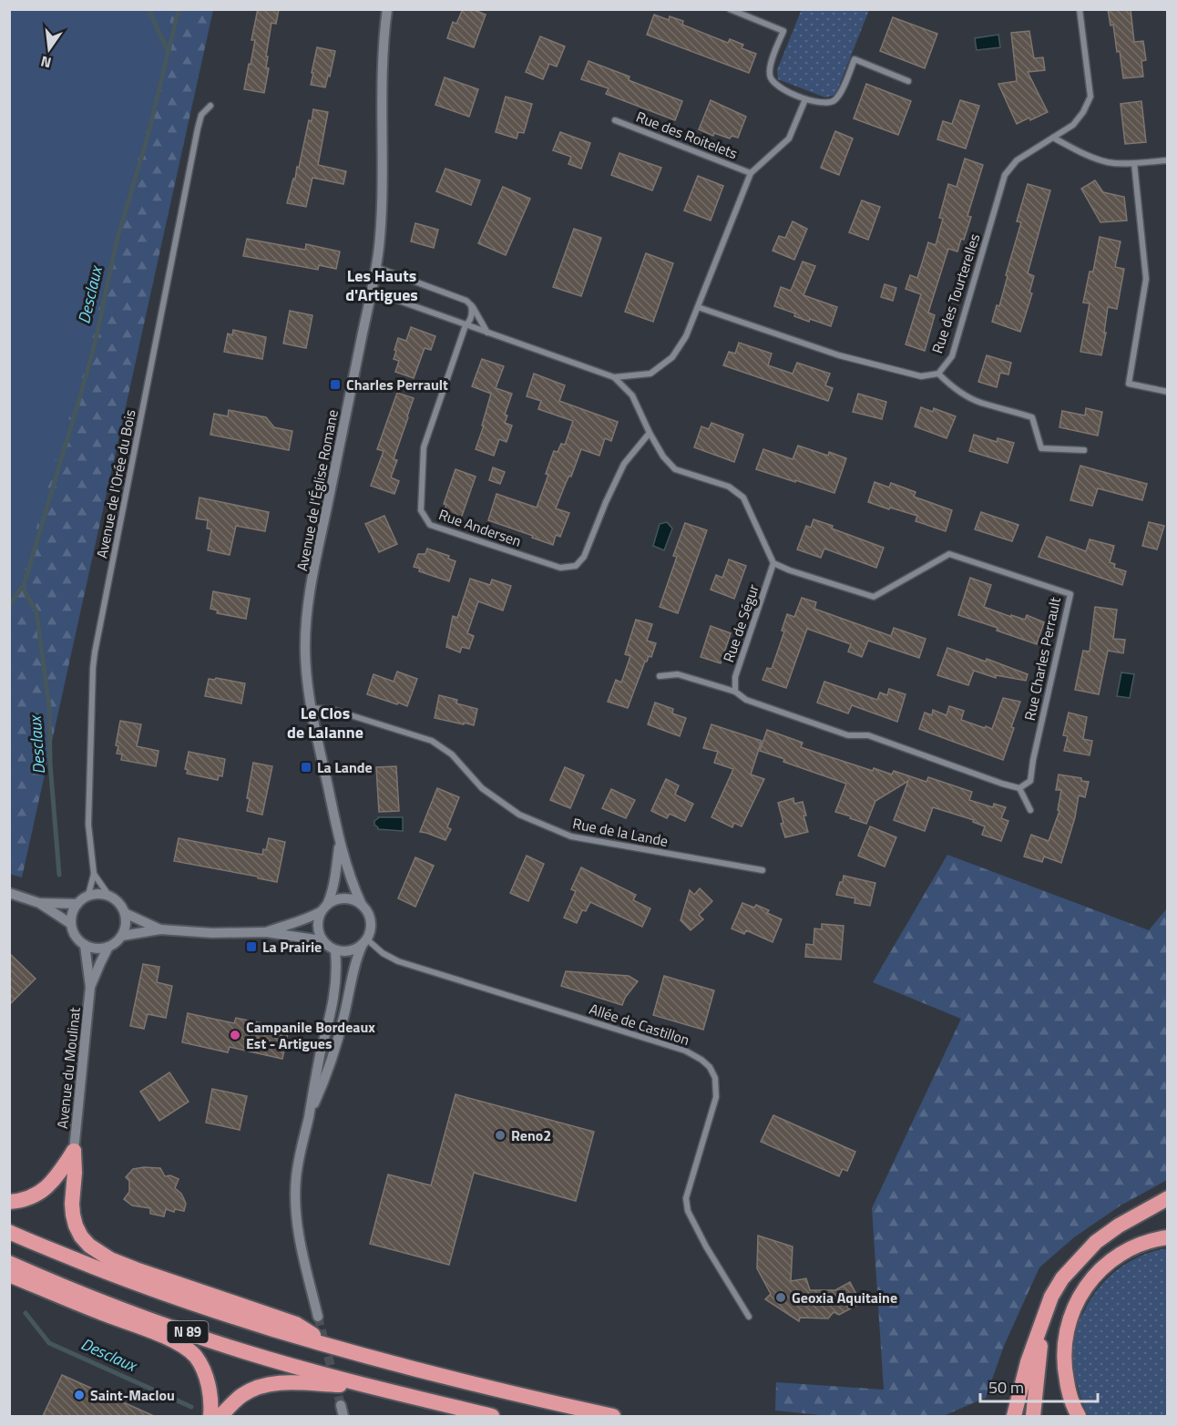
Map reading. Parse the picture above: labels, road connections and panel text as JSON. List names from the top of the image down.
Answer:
{
  "streets": {
    "highway": ["N 89"],
    "street": [
      "Rue des Roitelets",
      "Rue des Tourterelles",
      "Avenue de l'Orée du Bois",
      "Avenue de l'Église Romane",
      "Rue Andersen",
      "Rue de Ségur",
      "Rue Charles Perrault",
      "Rue de la Lande",
      "Allée de Castillon",
      "Avenue du Moulinat"
    ]
  },
  "crossings": [
    ["Avenue de l'Église Romane", "Rue de la Lande"],
    ["Avenue de l'Église Romane", "Allée de Castillon"],
    ["Rue de Ségur", "Rue Charles Perrault"]
  ],
  "districts": ["Les Hauts d'Artigues", "Le Clos de Lalanne"],
  "water": ["Desclaux"],
  "places": {
    "transit": ["Charles Perrault", "La Lande", "La Prairie"],
    "other": [
      "Campanile Bordeaux Est - Artigues",
      "Reno2",
      "Geoxia Aquitaine",
      "Saint-Maclou"
    ]
  },
  "scale_bar": "50 m",
  "north": "bottom"
}
